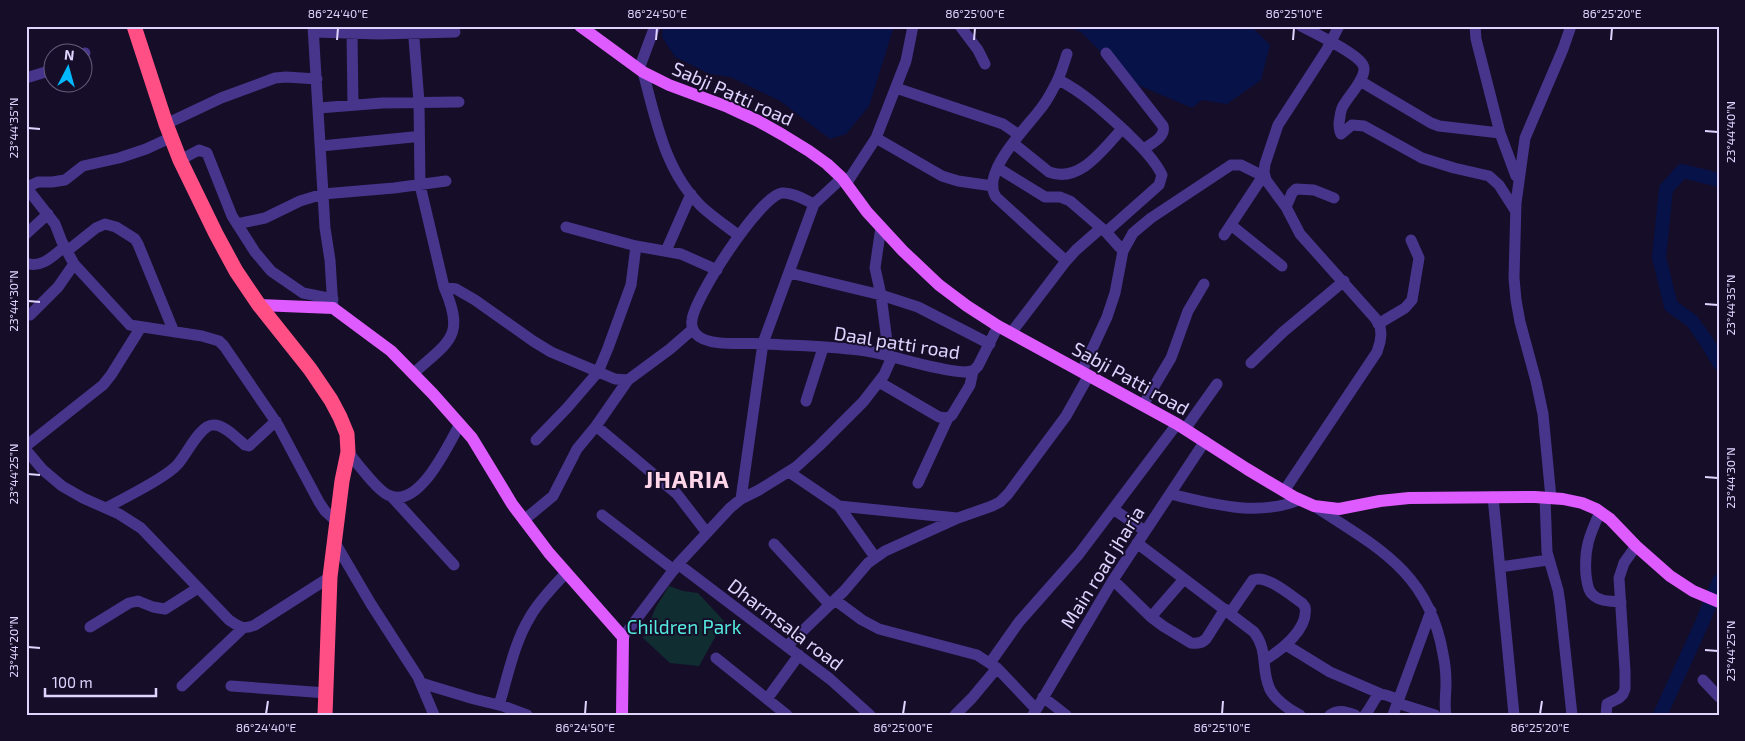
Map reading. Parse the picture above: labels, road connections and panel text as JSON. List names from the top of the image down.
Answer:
{
  "streets": {
    "main road": ["Sabji Patti road"],
    "street": ["Daal patti road", "Main road jharia", "Dharmsala road"]
  },
  "crossings": [
    ["Sabji Patti road", "Daal patti road"],
    ["Sabji Patti road", "Main road jharia"]
  ],
  "districts": ["JHARIA"],
  "parks": ["Children Park"],
  "scale_bar": "100 m",
  "north": "top",
  "coordinates": [
    "86°24'40\"E",
    "86°24'50\"E",
    "86°25'00\"E",
    "86°25'10\"E",
    "86°25'20\"E",
    "23°44'35\"N",
    "23°44'40\"N",
    "23°44'30\"N",
    "23°44'25\"N",
    "23°44'20\"N"
  ]
}
